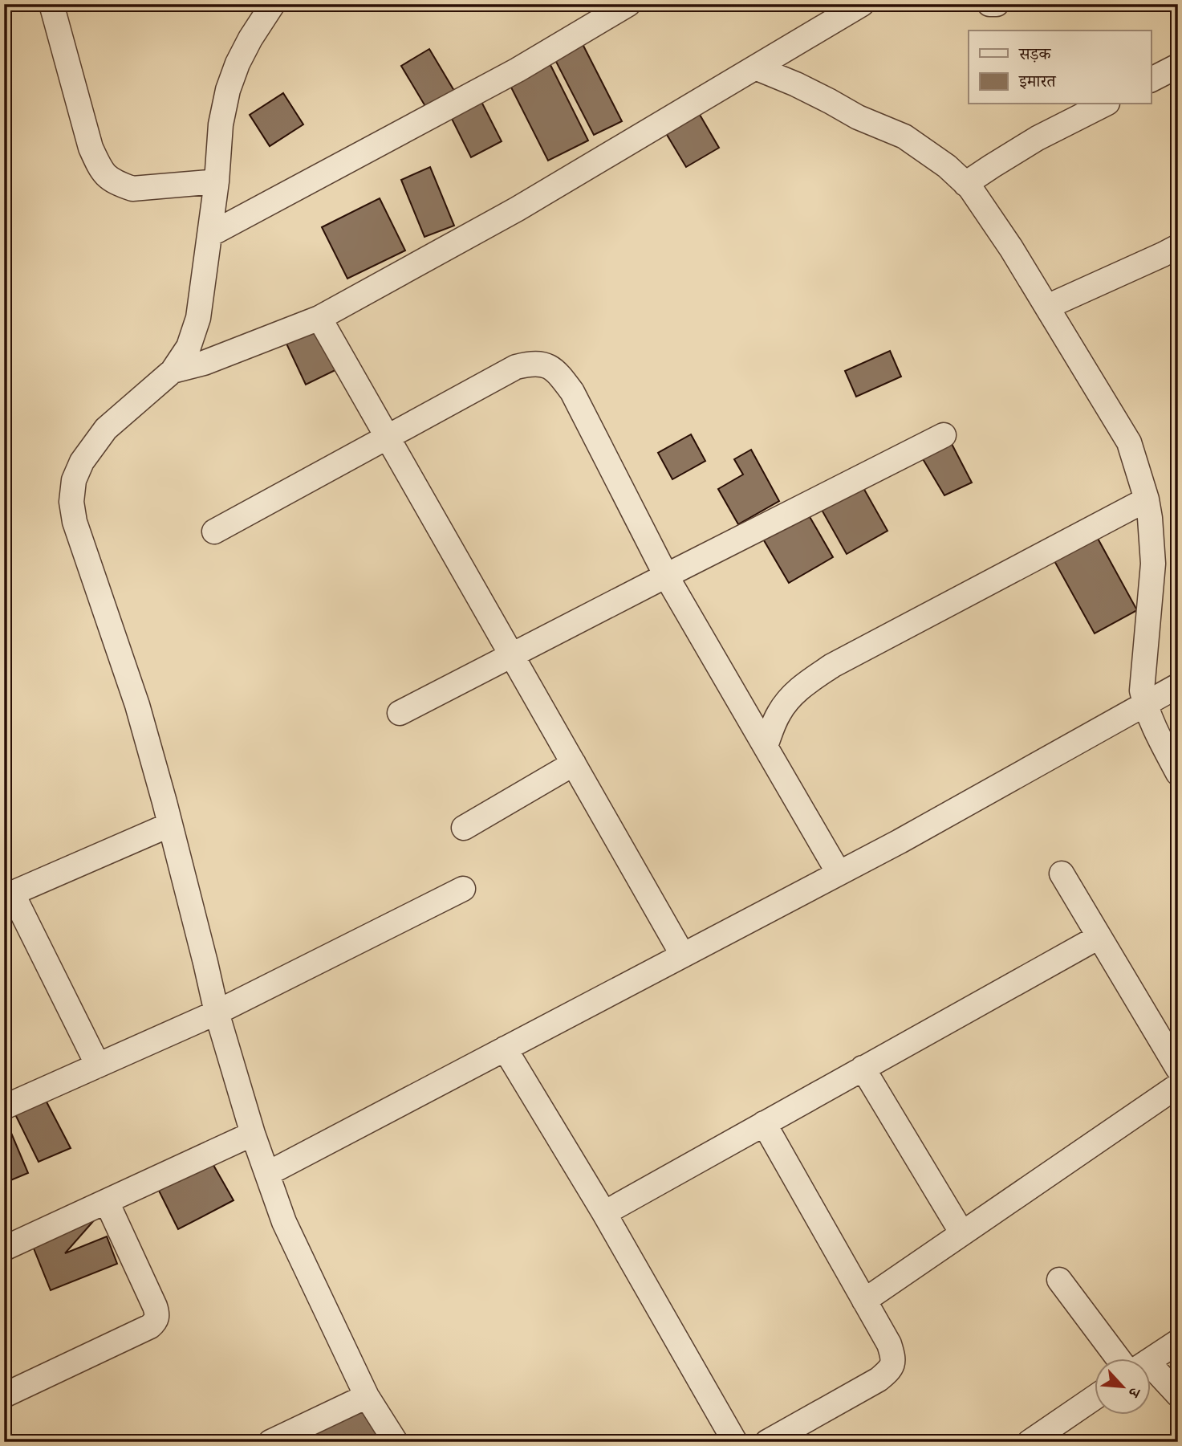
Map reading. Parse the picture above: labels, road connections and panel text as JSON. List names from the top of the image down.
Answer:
{
  "legend": ["सड़क", "इमारत"],
  "north": "bottom right"
}
